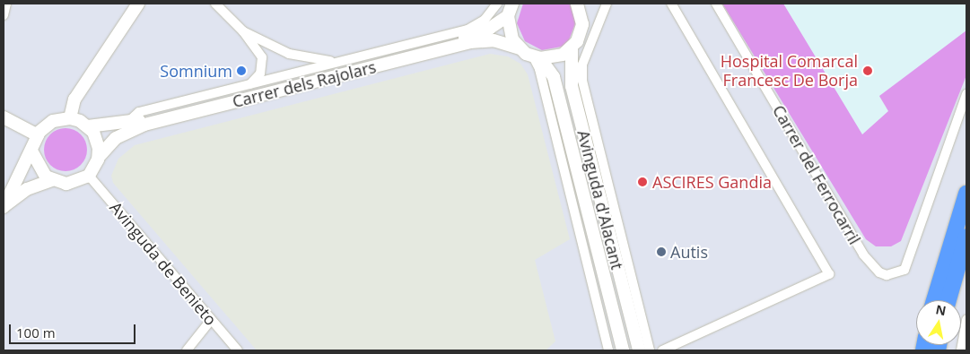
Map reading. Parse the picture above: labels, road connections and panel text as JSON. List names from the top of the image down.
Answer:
{
  "streets": {
    "main road": ["Carrer dels Rajolars", "Avinguda d'Alacant"],
    "street": ["Carrer del Ferrocarril", "Avinguda de Benieto"]
  },
  "crossings": [
    ["Carrer dels Rajolars", "Avinguda d'Alacant"],
    ["Carrer dels Rajolars", "Avinguda de Benieto"]
  ],
  "places": [
    "Somnium",
    "Hospital Comarcal Francesc De Borja",
    "ASCIRES Gandia",
    "Autis"
  ],
  "scale_bar": "100 m",
  "north": "top"
}
